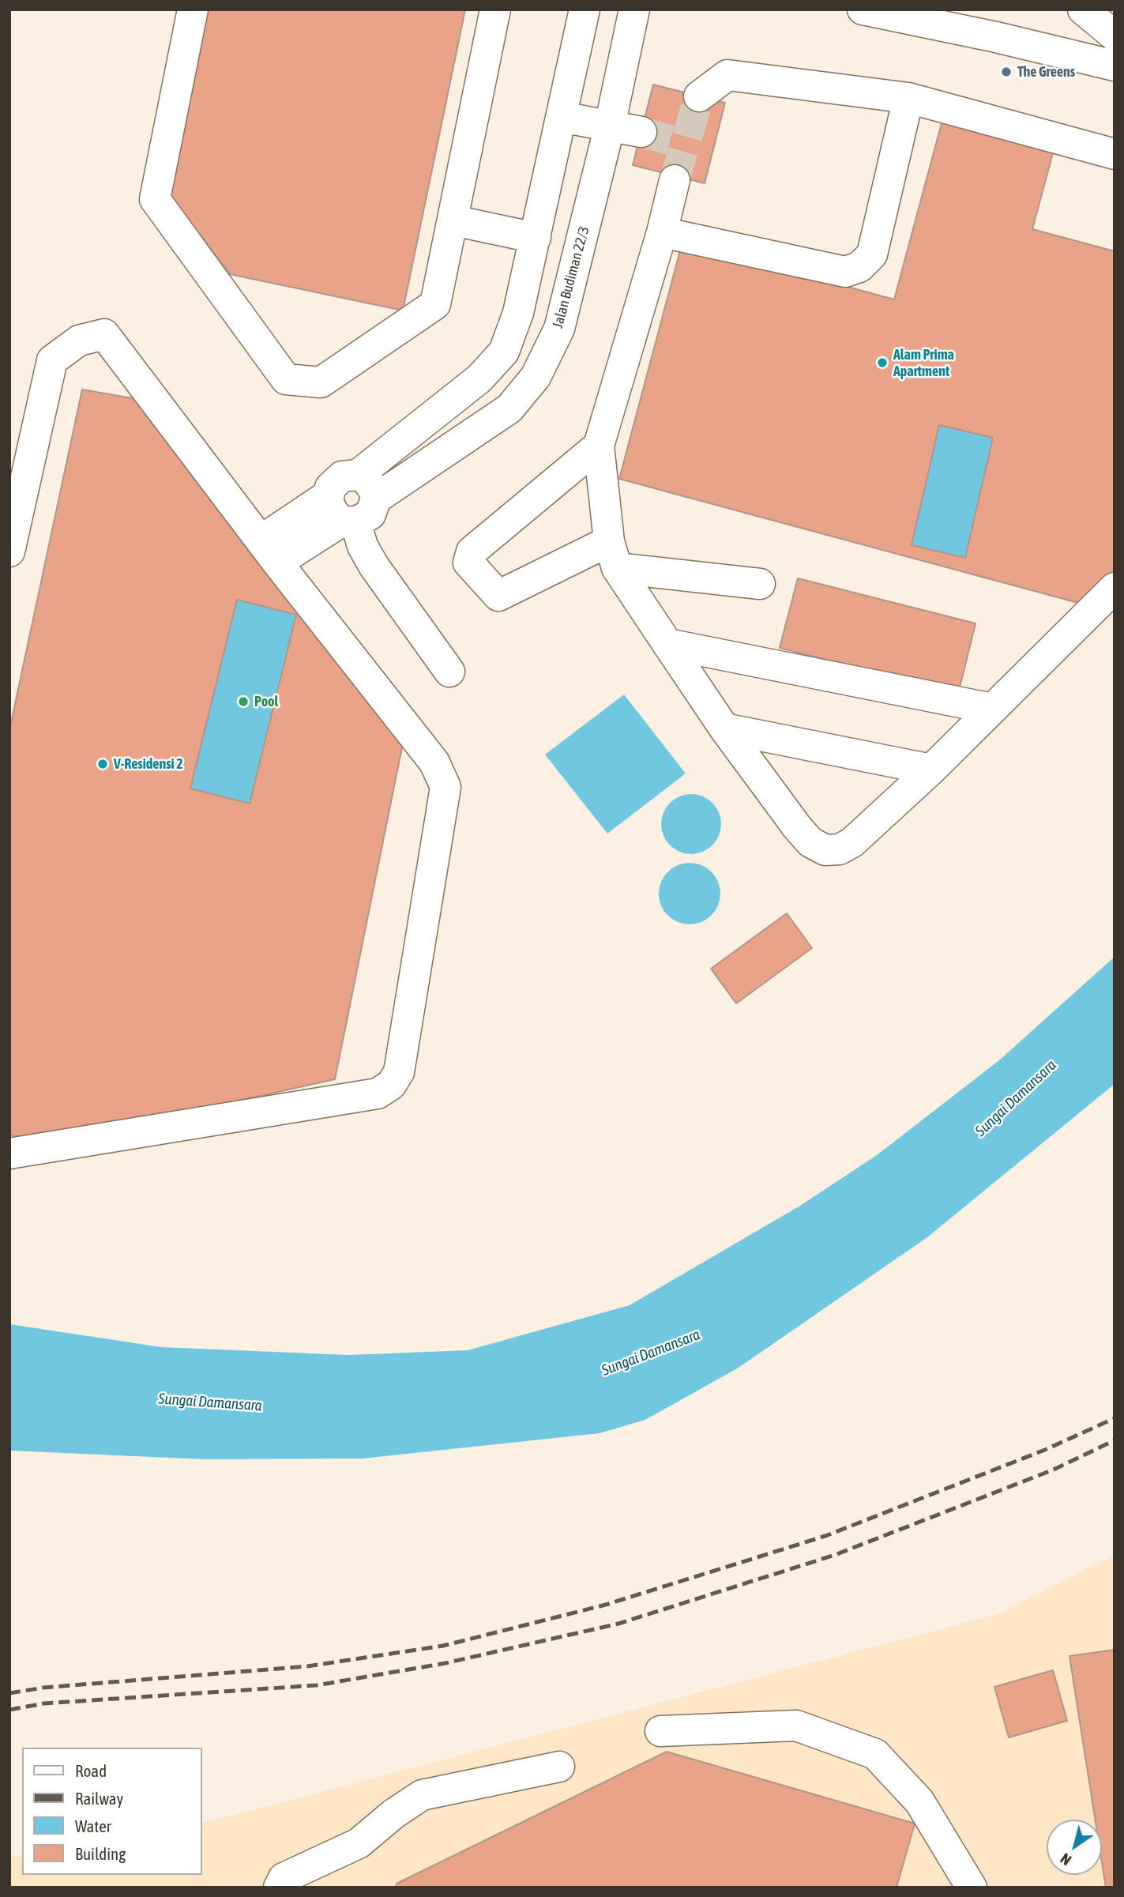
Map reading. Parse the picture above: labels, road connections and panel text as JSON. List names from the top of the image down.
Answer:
{
  "streets": {
    "street": ["Jalan Budiman 22/3"]
  },
  "water": ["Sungai Damansara"],
  "places": [
    "The Greens",
    "Alam Prima Apartment",
    "Pool",
    "V-Residensi 2"
  ],
  "legend": [
    "Road",
    "Railway",
    "Water",
    "Building"
  ],
  "north": "bottom left"
}
